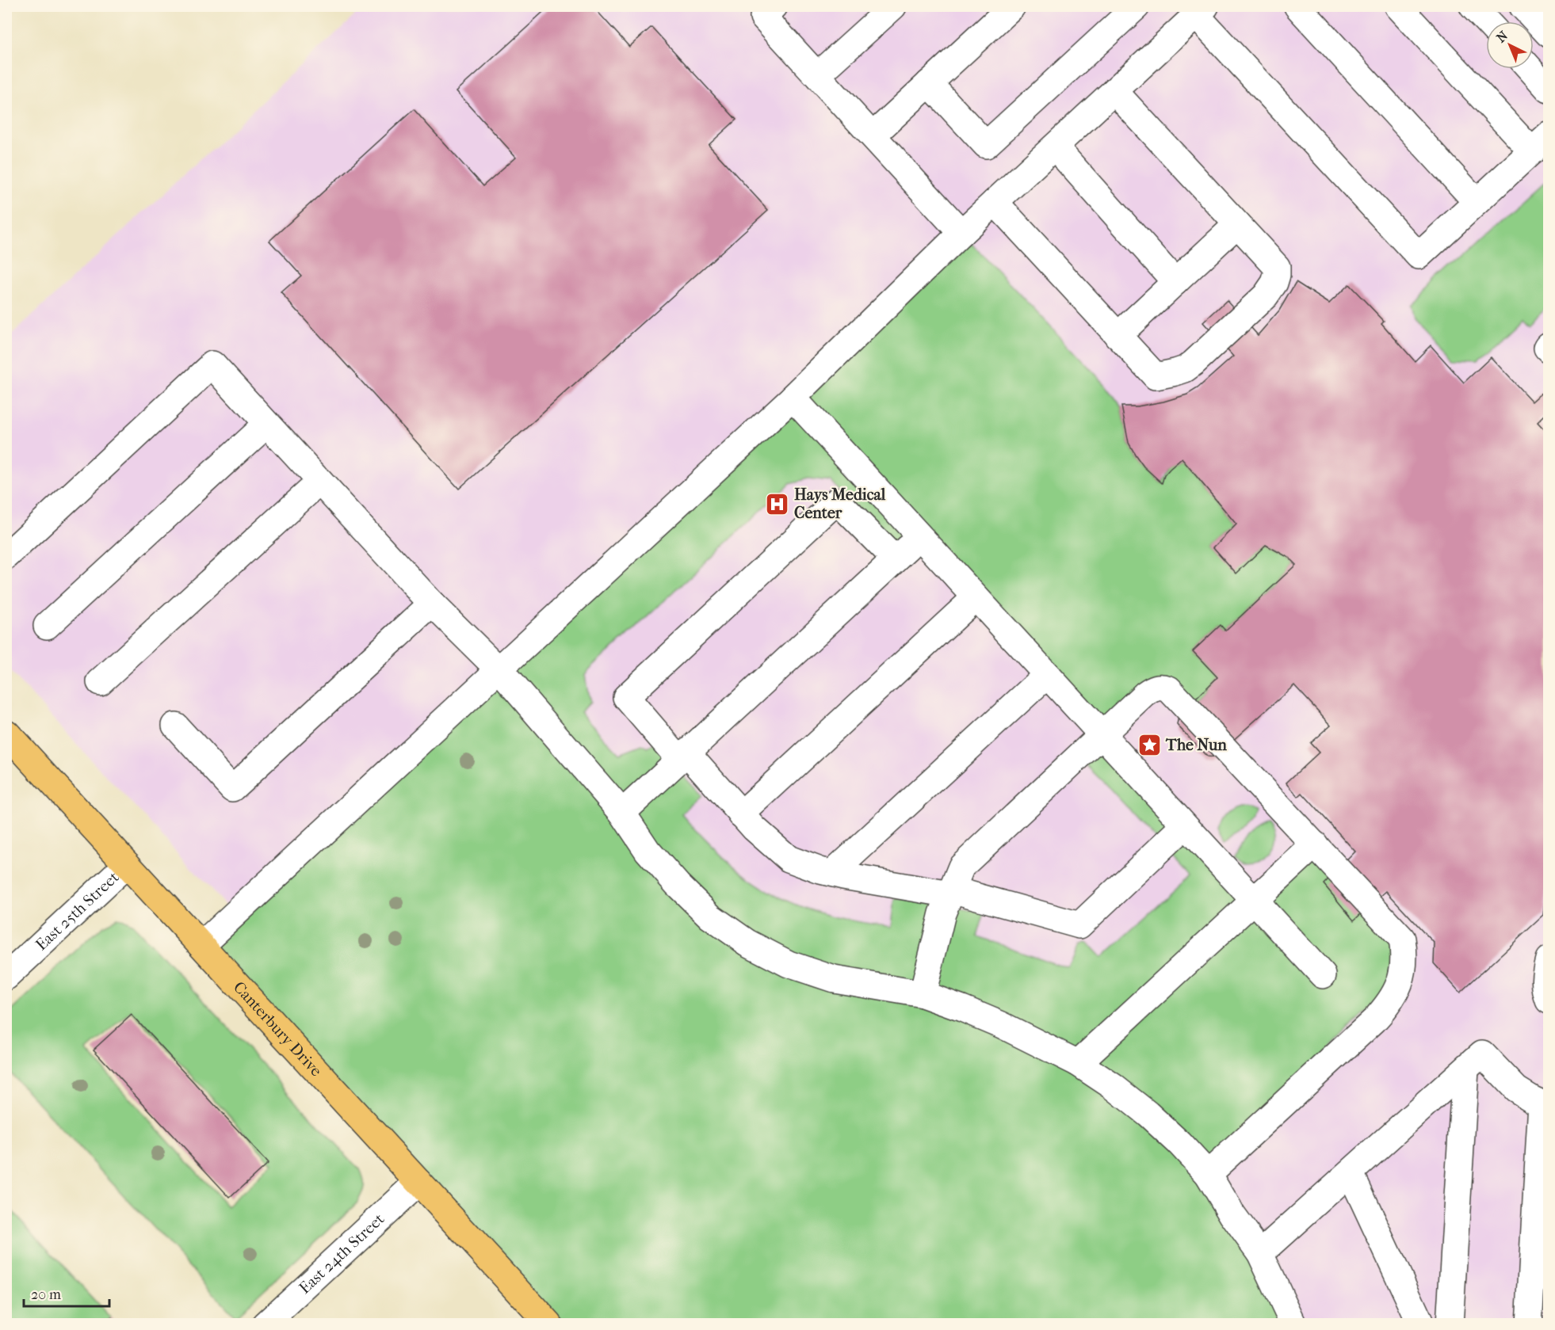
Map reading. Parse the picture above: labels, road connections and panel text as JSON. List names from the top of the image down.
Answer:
{
  "streets": {
    "main road": ["Canterbury Drive"],
    "street": ["East 25th Street", "East 24th Street"]
  },
  "crossings": [
    ["East 25th Street", "Canterbury Drive"],
    ["Canterbury Drive", "East 24th Street"]
  ],
  "places": {
    "hospital": ["Hays Medical Center"],
    "place": ["The Nun"]
  },
  "scale_bar": "20 m",
  "north": "top left"
}
